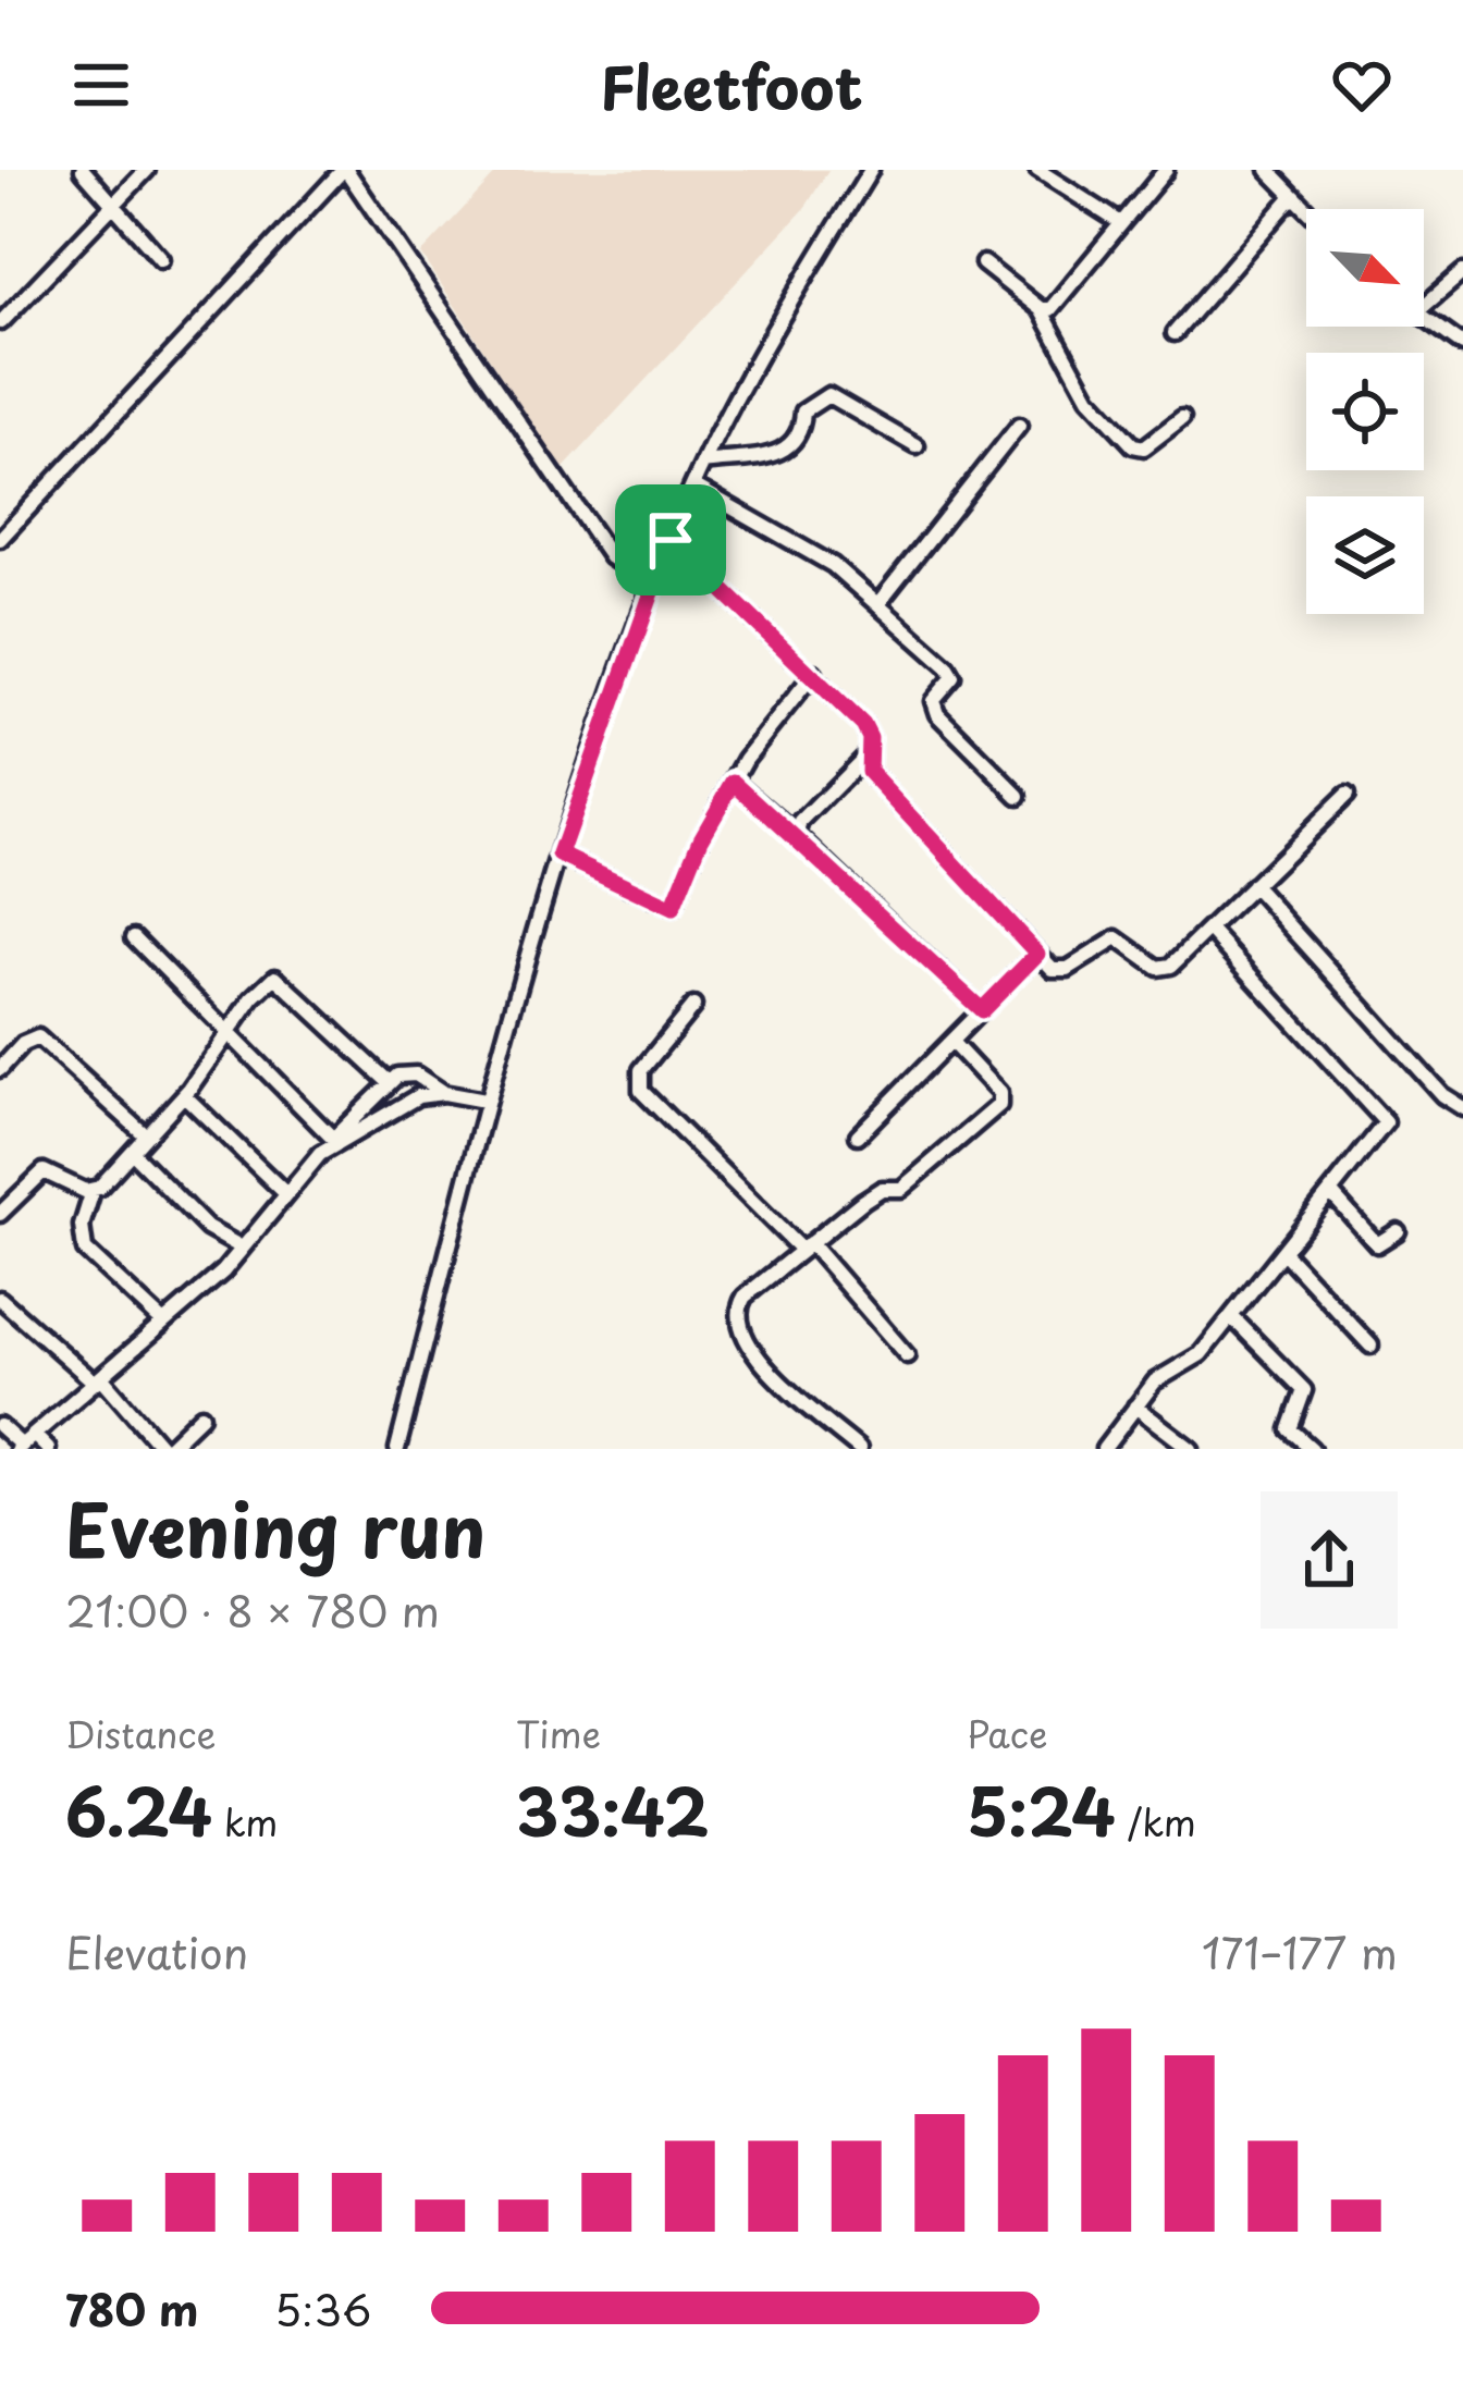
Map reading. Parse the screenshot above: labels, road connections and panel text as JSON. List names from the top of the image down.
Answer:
{
  "north": "bottom right",
  "page": {
    "header": "Fleetfoot",
    "heading": ["Evening run", "21:00 · 8 × 780 m"],
    "stats": [
      ["Distance", "6.24 km"],
      ["Time", "33:42"],
      ["Pace", "5:24 /km"]
    ],
    "chart": ["Elevation", "171–177 m"],
    "list": [
      {
        "name": "780 m",
        "note": "5:36"
      }
    ]
  }
}
